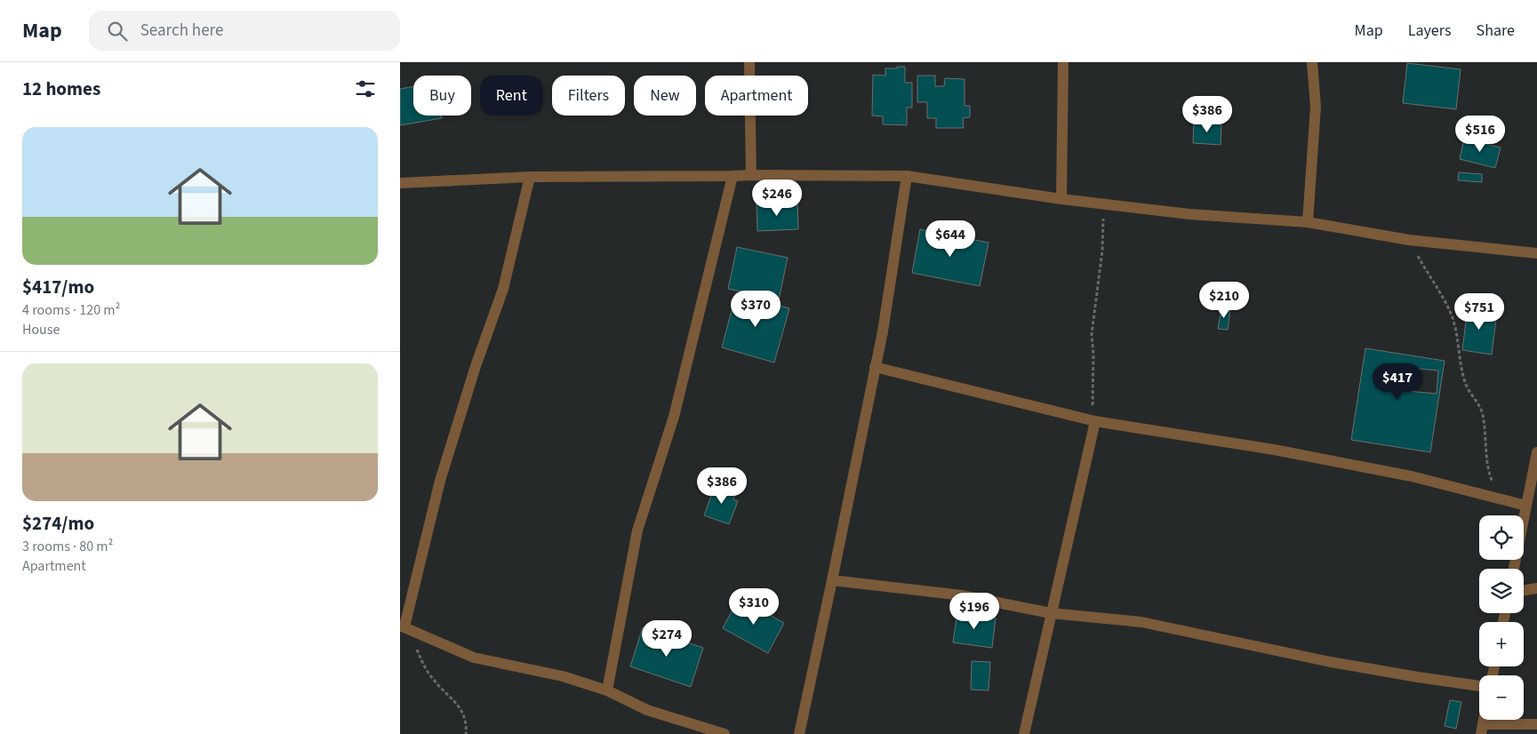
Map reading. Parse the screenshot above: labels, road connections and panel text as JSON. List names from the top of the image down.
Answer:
{
  "page": {
    "header": "Map",
    "search": "Search here",
    "nav": ["Map", "Layers", "Share"],
    "heading": "12 homes",
    "chip": [
      "Buy",
      "Rent",
      "Filters",
      "New",
      "Apartment"
    ],
    "price": [
      "$386",
      "$516",
      "$246",
      "$644",
      "$210",
      "$370",
      "$751",
      "$417",
      "$386",
      "$310",
      "$196",
      "$274"
    ],
    "list": [
      {
        "name": "$417/mo",
        "note": "4 rooms · 120 m² · House"
      },
      {
        "name": "$274/mo",
        "note": "3 rooms · 80 m² · Apartment"
      }
    ],
    "map_buttons": ["+", "−"]
  }
}
